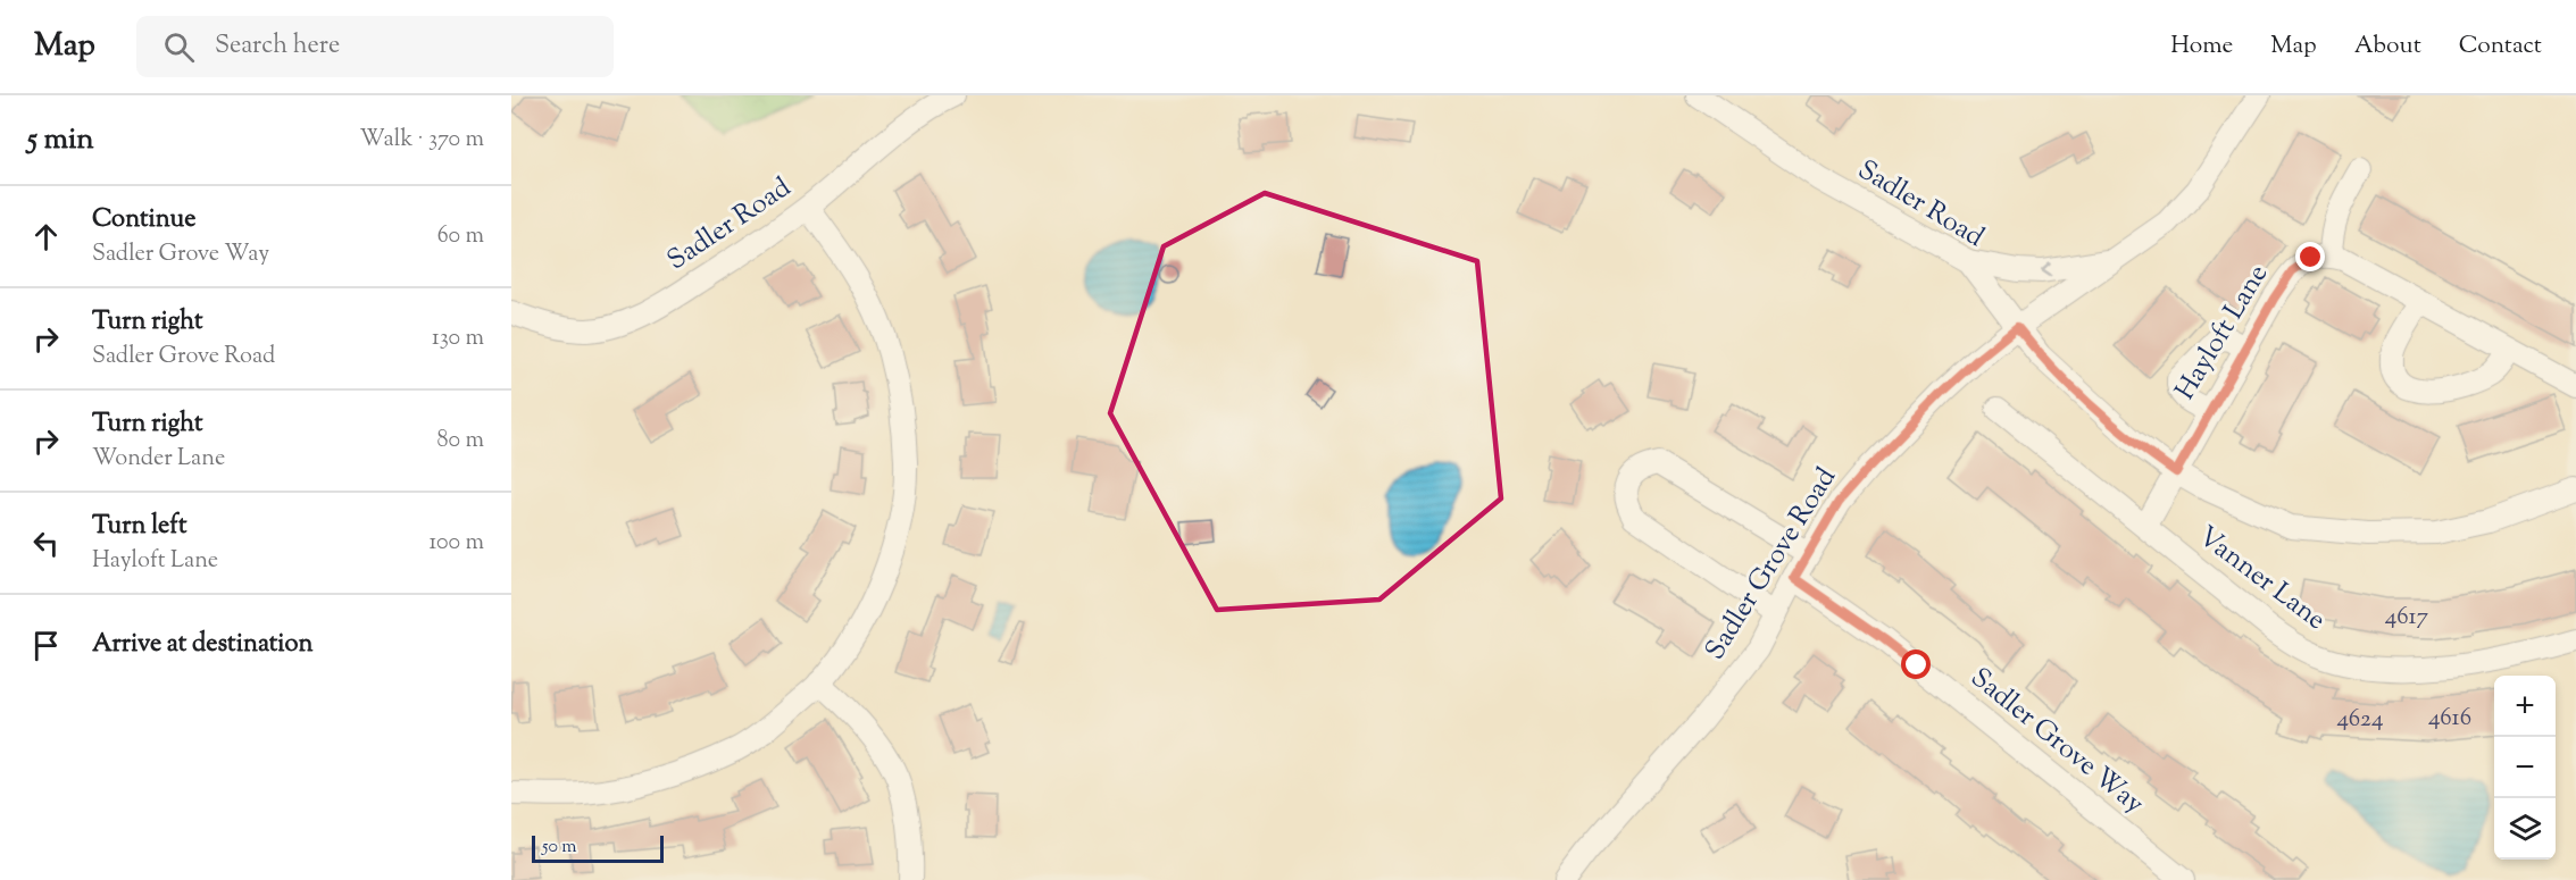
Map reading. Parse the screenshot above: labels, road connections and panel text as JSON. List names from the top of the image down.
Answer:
{
  "streets": {
    "street": [
      "Sadler Road",
      "Hayloft Lane",
      "Sadler Grove Road",
      "Vanner Lane",
      "Sadler Grove Way"
    ]
  },
  "crossings": [
    ["Sadler Road", "Hayloft Lane"],
    ["Sadler Road", "Sadler Grove Road"],
    ["Hayloft Lane", "Vanner Lane"],
    ["Sadler Grove Road", "Sadler Grove Way"]
  ],
  "house_numbers": ["4617", "4616", "4624"],
  "scale_bar": "50 m",
  "page": {
    "header": "Map",
    "search": "Search here",
    "nav": [
      "Home",
      "Map",
      "About",
      "Contact"
    ],
    "heading": ["5 min", "Walk · 370 m"],
    "list": [
      ["Continue", "Sadler Grove Way", "60 m"],
      ["Turn right", "Sadler Grove Road", "130 m"],
      ["Turn right", "Wonder Lane", "80 m"],
      ["Turn left", "Hayloft Lane", "100 m"],
      "Arrive at destination"
    ],
    "map_buttons": ["+", "−"],
    "scale": "50 m"
  }
}
